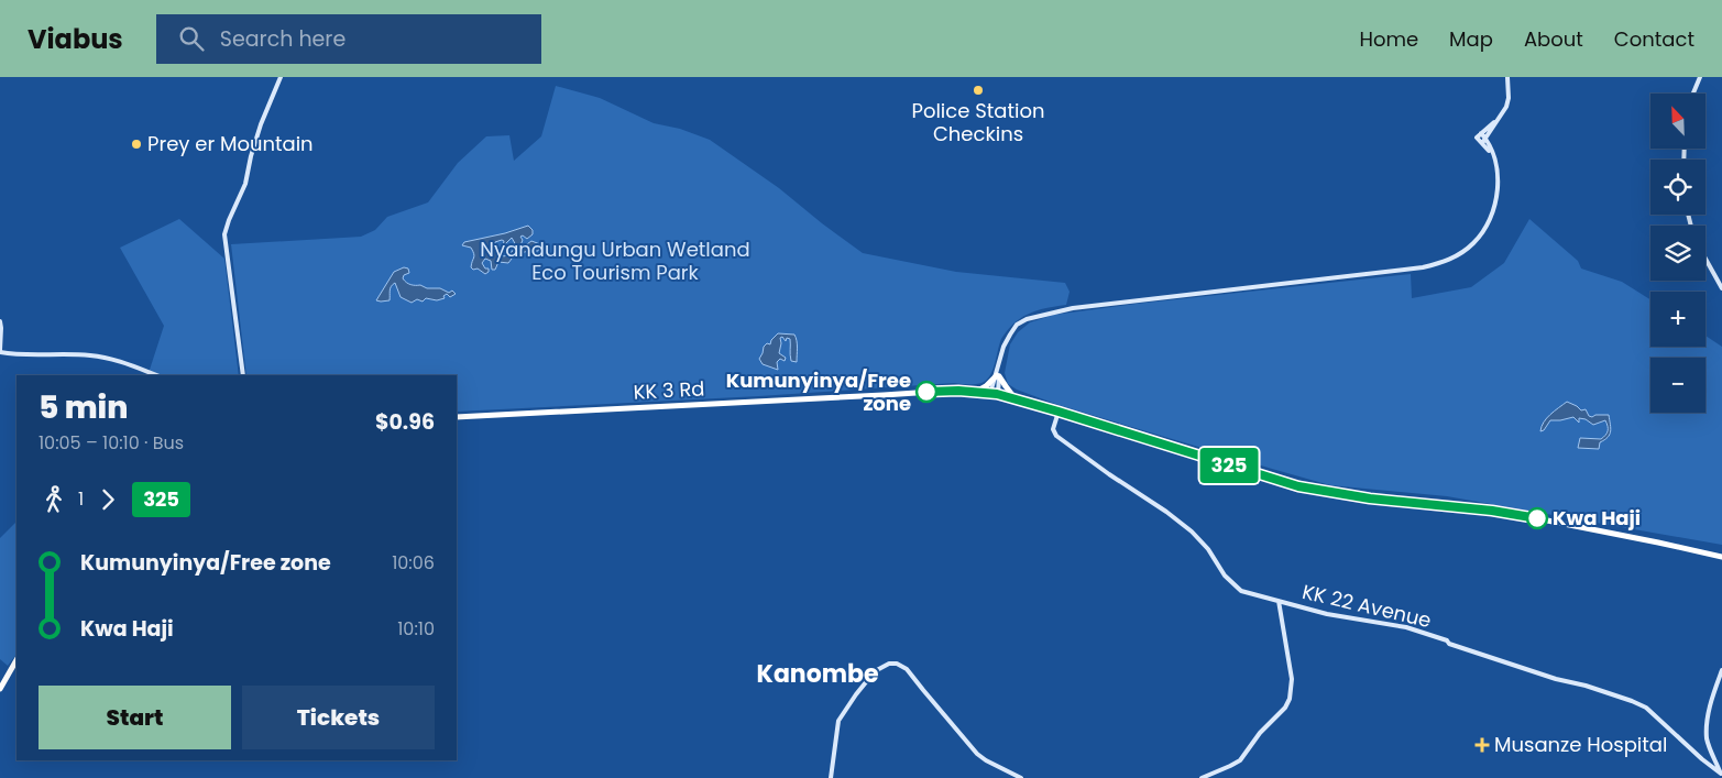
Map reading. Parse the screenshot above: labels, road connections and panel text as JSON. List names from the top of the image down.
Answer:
{
  "streets": {
    "highway": ["KK 3 Rd"],
    "street": ["KK 22 Avenue"]
  },
  "crossings": [
    ["KK 3 Rd", "KK 22 Avenue"]
  ],
  "districts": ["Kanombe"],
  "parks": ["Nyandungu Urban Wetland Eco Tourism Park"],
  "places": {
    "other": [
      "Police Station Checkins",
      "Prey er Mountain",
      "Kumunyinya/Free zone",
      "Kwa Haji"
    ],
    "health": ["Musanze Hospital"]
  },
  "lines": ["bus line 325"],
  "north": "top left",
  "page": {
    "header": "Viabus",
    "search": "Search here",
    "nav": [
      "Home",
      "Map",
      "About",
      "Contact"
    ],
    "on_map": "325",
    "map_buttons": ["+", "−"],
    "heading": ["5 min", "10:05 – 10:10 · Bus", "$0.96"],
    "legs": ["1", "325"],
    "list": [
      {
        "name": "Kumunyinya/Free zone",
        "value": "10:06"
      },
      {
        "name": "Kwa Haji",
        "value": "10:10"
      }
    ],
    "buttons": ["Start", "Tickets"]
  }
}
